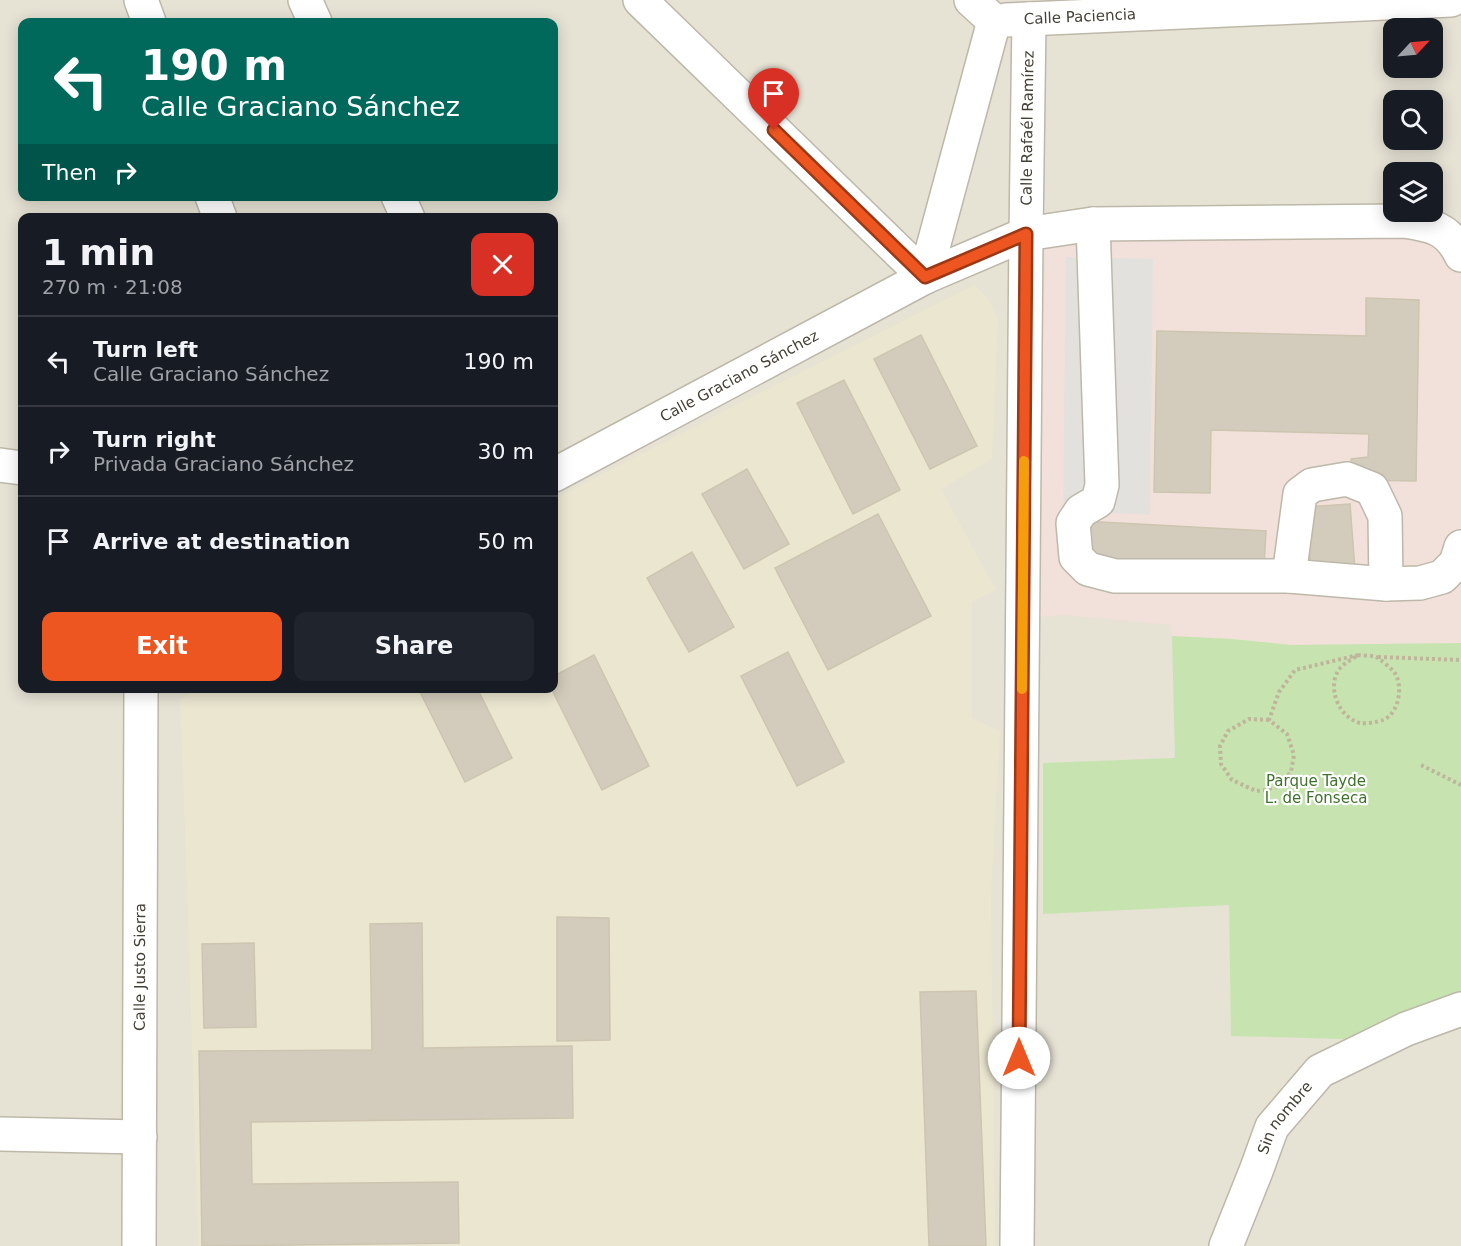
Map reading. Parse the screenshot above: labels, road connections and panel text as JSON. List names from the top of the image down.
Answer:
{
  "streets": {
    "street": [
      "Calle Paciencia",
      "Calle Rafaél Ramírez",
      "Calle Graciano Sánchez",
      "Calle Justo Sierra",
      "Sin nombre"
    ]
  },
  "crossings": [
    ["Calle Paciencia", "Calle Rafaél Ramírez"],
    ["Calle Rafaél Ramírez", "Calle Graciano Sánchez"]
  ],
  "parks": ["Parque Tayde L. de Fonseca"],
  "north": "top right",
  "page": {
    "turn": ["190 m", "Calle Graciano Sánchez"],
    "then": "Then",
    "heading": ["1 min", "270 m · 21:08"],
    "list": [
      {
        "name": "Turn left",
        "note": "Calle Graciano Sánchez",
        "value": "190 m"
      },
      {
        "name": "Turn right",
        "note": "Privada Graciano Sánchez",
        "value": "30 m"
      },
      {
        "name": "Arrive at destination",
        "value": "50 m"
      }
    ],
    "buttons": ["Exit", "Share"]
  }
}
